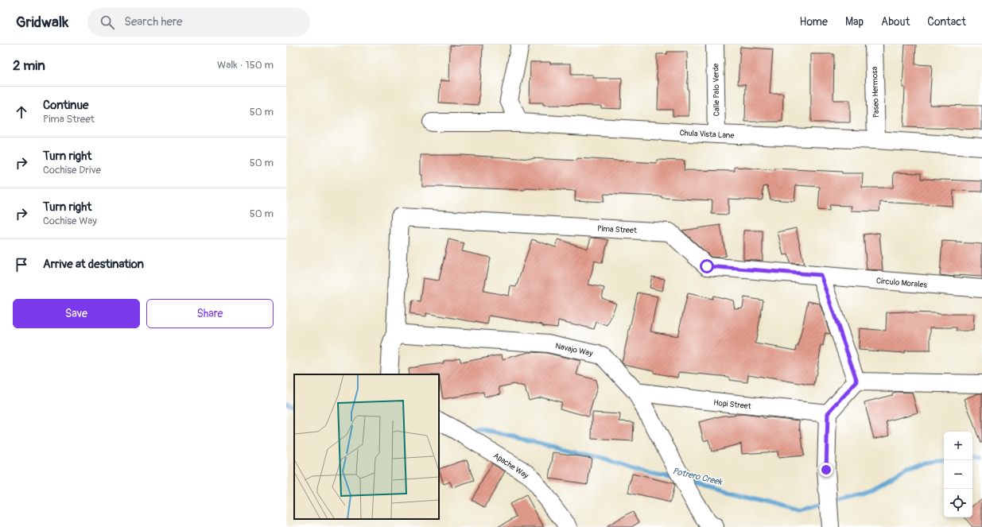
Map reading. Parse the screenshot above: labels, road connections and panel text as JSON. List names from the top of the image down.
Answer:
{
  "streets": {
    "street": [
      "Calle Palo Verde",
      "Paseo Hermosa",
      "Chula Vista Lane",
      "Pima Street",
      "Circulo Morales",
      "Navajo Way",
      "Hopi Street",
      "Apache Way"
    ]
  },
  "crossings": [
    ["Calle Palo Verde", "Chula Vista Lane"],
    ["Paseo Hermosa", "Chula Vista Lane"],
    ["Pima Street", "Circulo Morales"],
    ["Pima Street", "Navajo Way"],
    ["Navajo Way", "Hopi Street"]
  ],
  "water": ["Potrero Creek"],
  "page": {
    "header": "Gridwalk",
    "search": "Search here",
    "nav": [
      "Home",
      "Map",
      "About",
      "Contact"
    ],
    "heading": ["2 min", "Walk · 150 m"],
    "list": [
      ["Continue", "Pima Street", "50 m"],
      ["Turn right", "Cochise Drive", "50 m"],
      ["Turn right", "Cochise Way", "50 m"],
      "Arrive at destination"
    ],
    "buttons": ["Save", "Share"],
    "map_buttons": ["+", "−"]
  }
}
